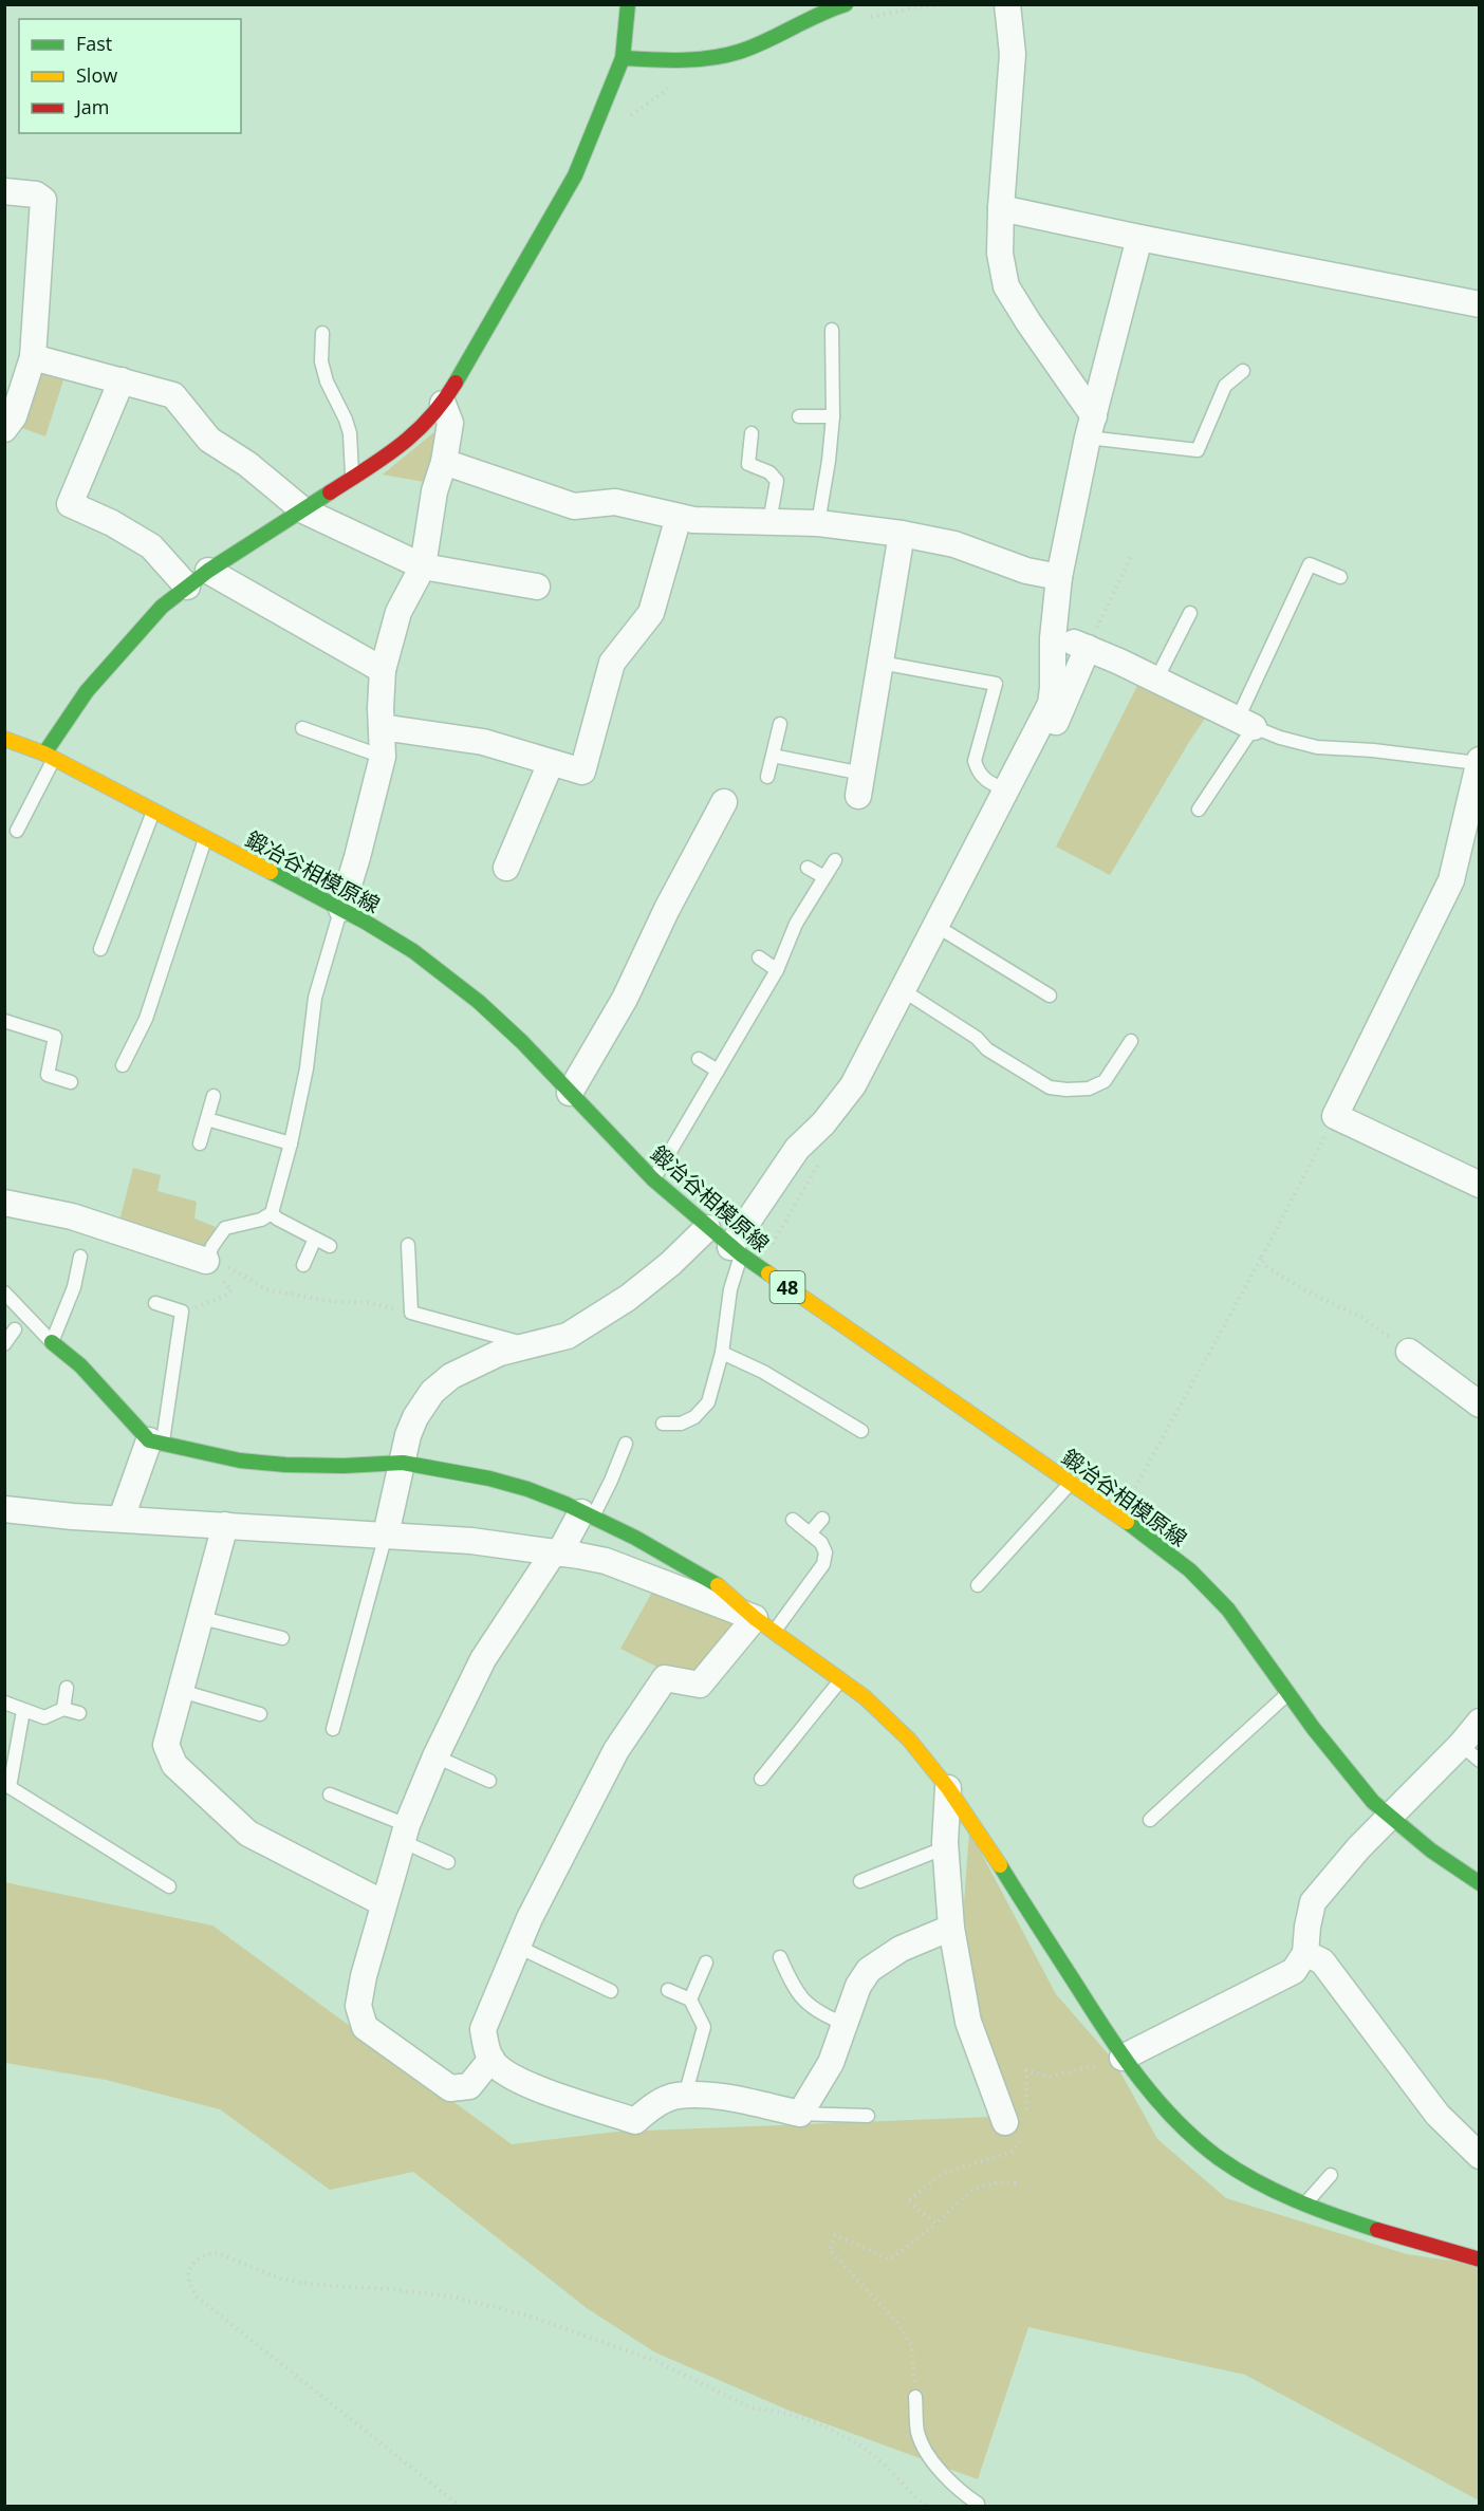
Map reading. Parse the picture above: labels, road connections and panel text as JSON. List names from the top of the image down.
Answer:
{
  "streets": {
    "street": ["鍛冶谷相模原線", "48"]
  },
  "legend": ["Fast", "Slow", "Jam"]
}
